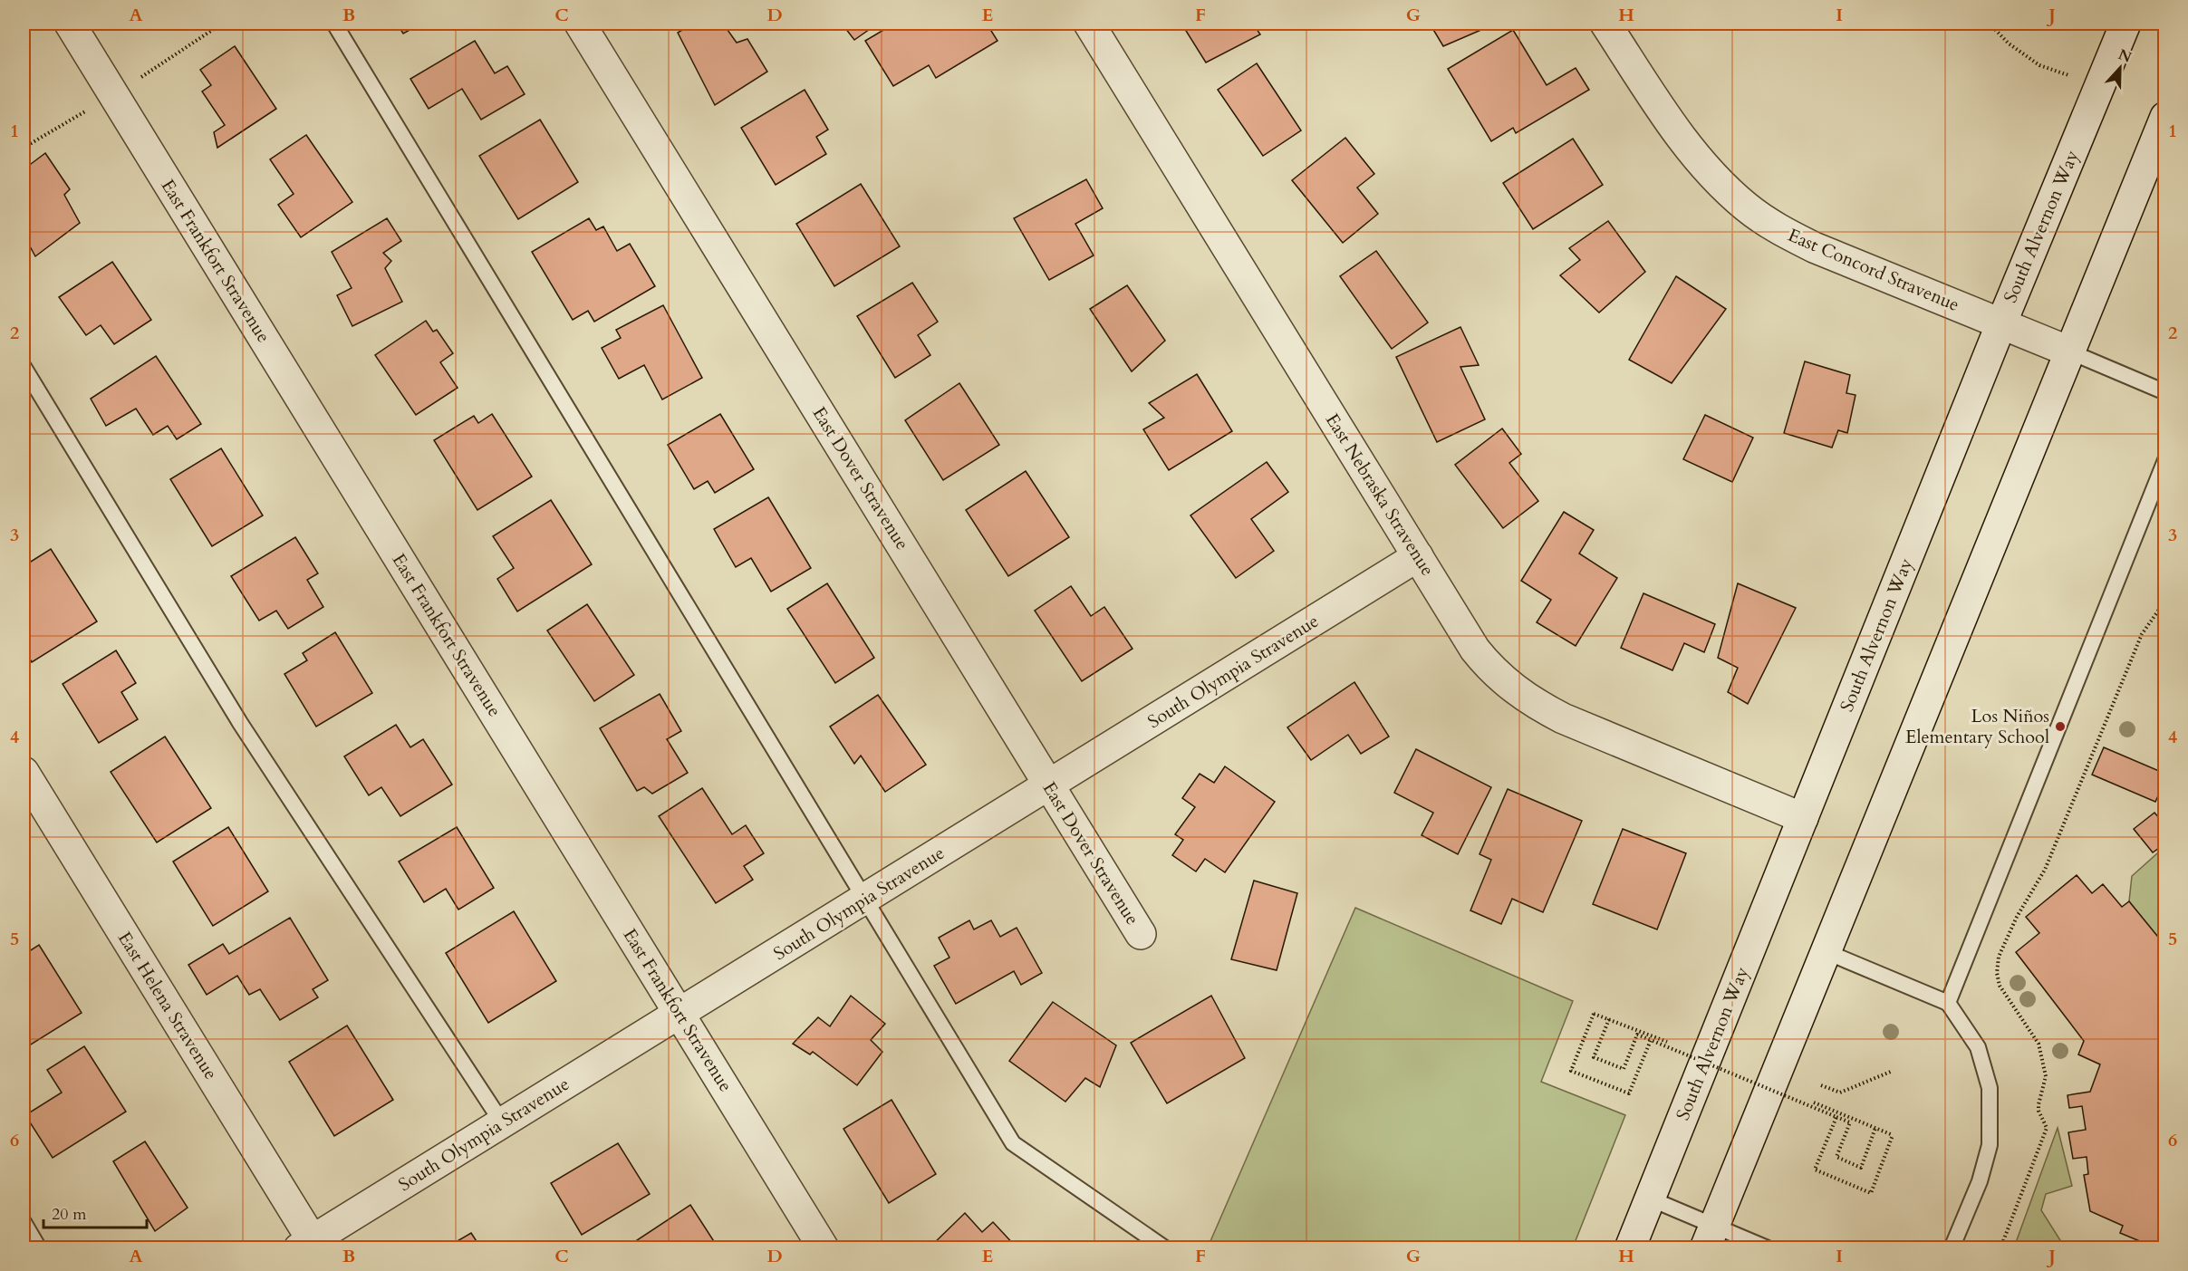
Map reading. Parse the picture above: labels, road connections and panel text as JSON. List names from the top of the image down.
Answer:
{
  "streets": {
    "street": [
      "South Alvernon Way",
      "East Frankfort Stravenue",
      "East Concord Stravenue",
      "East Dover Stravenue",
      "East Nebraska Stravenue",
      "South Olympia Stravenue",
      "East Helena Stravenue"
    ]
  },
  "crossings": [
    ["South Alvernon Way", "East Concord Stravenue"],
    ["South Alvernon Way", "East Nebraska Stravenue"],
    ["East Frankfort Stravenue", "South Olympia Stravenue"],
    ["East Dover Stravenue", "South Olympia Stravenue"],
    ["East Nebraska Stravenue", "South Olympia Stravenue"],
    ["South Olympia Stravenue", "East Helena Stravenue"]
  ],
  "places": ["Los Niños Elementary School"],
  "scale_bar": "20 m",
  "north": "top",
  "grid": {
    "columns": [
      "A",
      "B",
      "C",
      "D",
      "E",
      "F",
      "G",
      "H",
      "I",
      "J"
    ],
    "rows": [
      "1",
      "2",
      "3",
      "4",
      "5",
      "6"
    ]
  }
}
